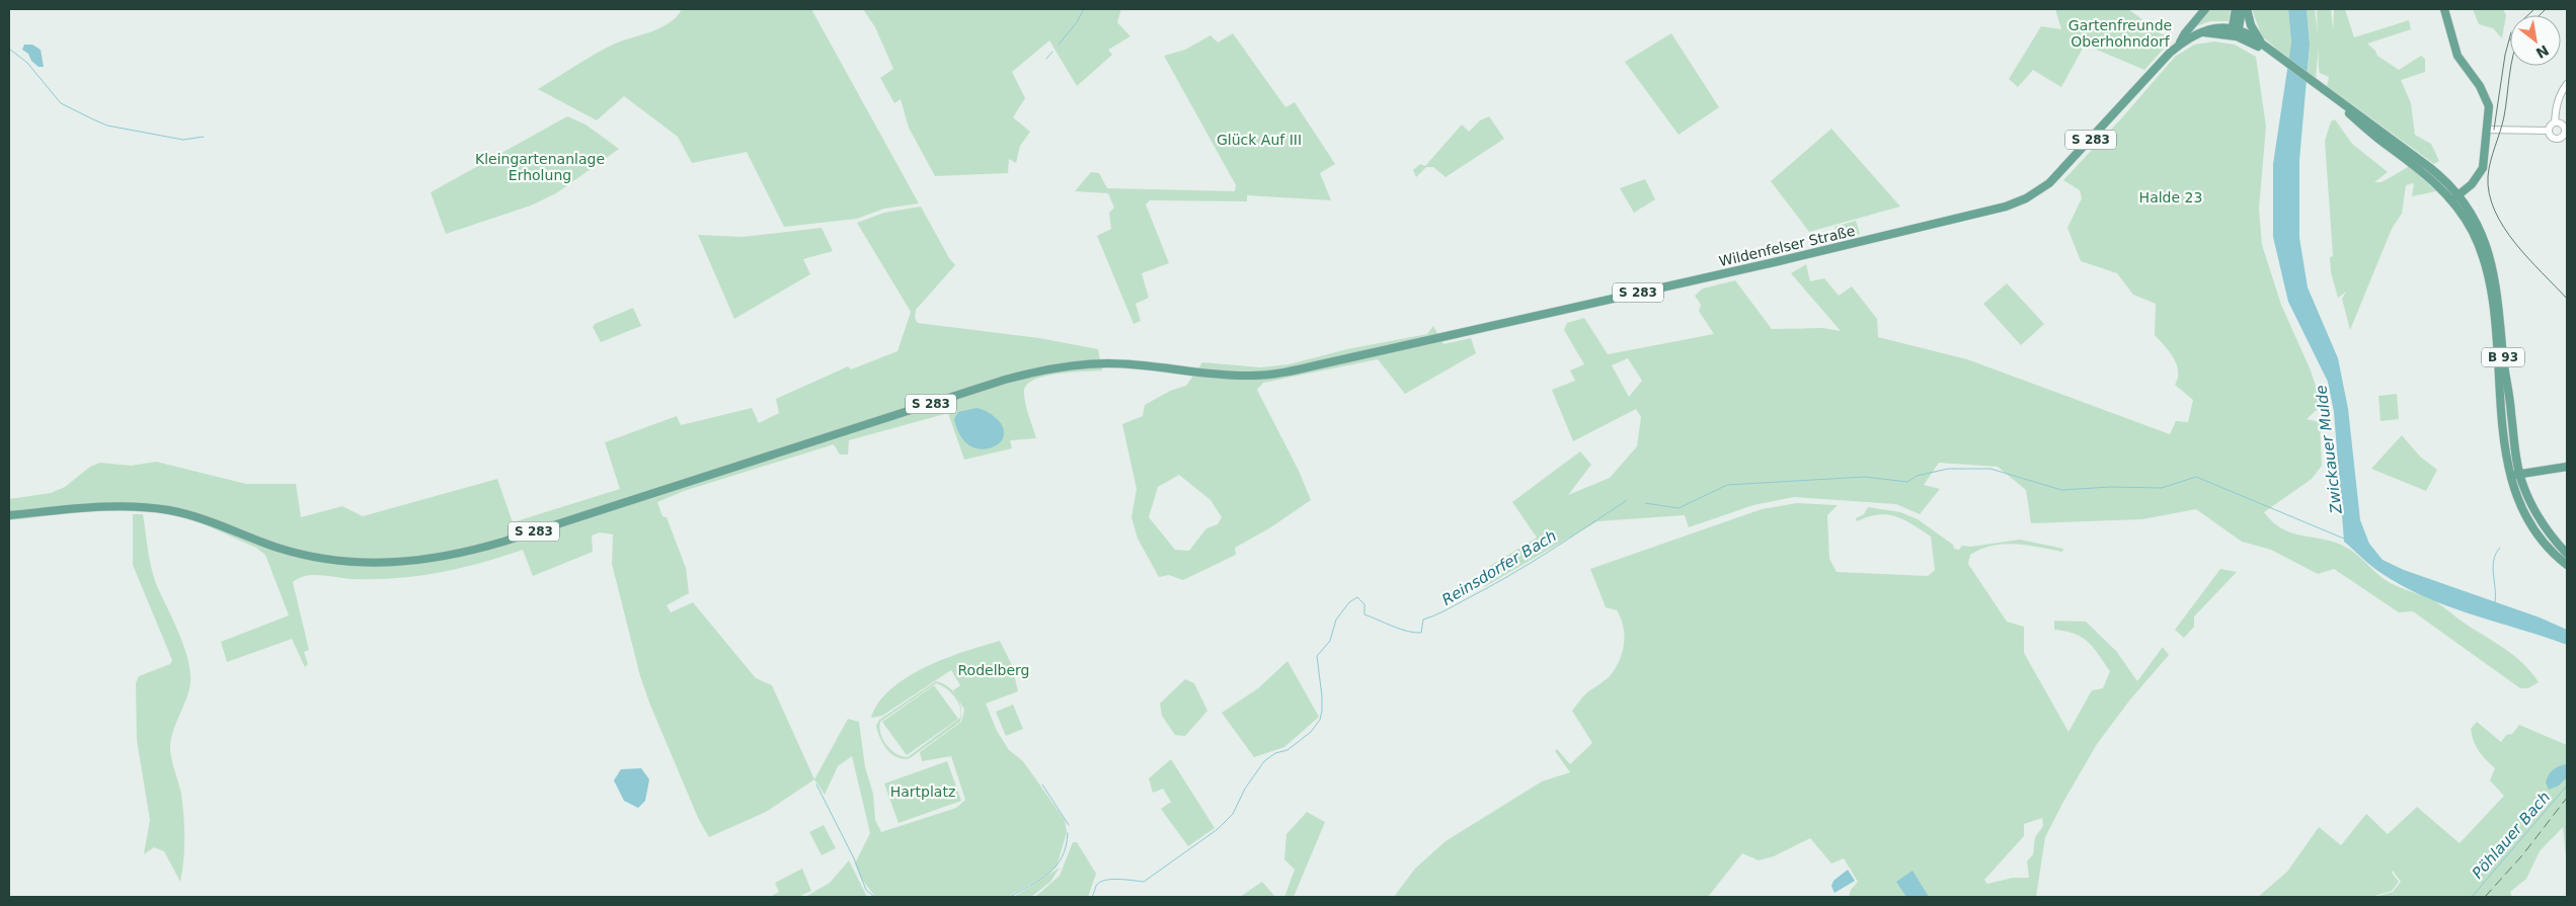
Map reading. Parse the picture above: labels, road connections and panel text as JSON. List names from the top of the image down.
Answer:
{
  "streets": {
    "main road": ["S 283", "Wildenfelser Straße", "B 93"]
  },
  "crossings": [
    ["S 283", "Wildenfelser Straße"],
    ["Wildenfelser Straße", "B 93"]
  ],
  "water": ["Zwickauer Mulde", "Reinsdorfer Bach", "Pöhlauer Bach"],
  "parks": [
    "Gartenfreunde Oberhohndorf",
    "Glück Auf III",
    "Kleingartenanlage Erholung",
    "Halde 23",
    "Rodelberg",
    "Hartplatz"
  ],
  "north": "bottom right"
}
